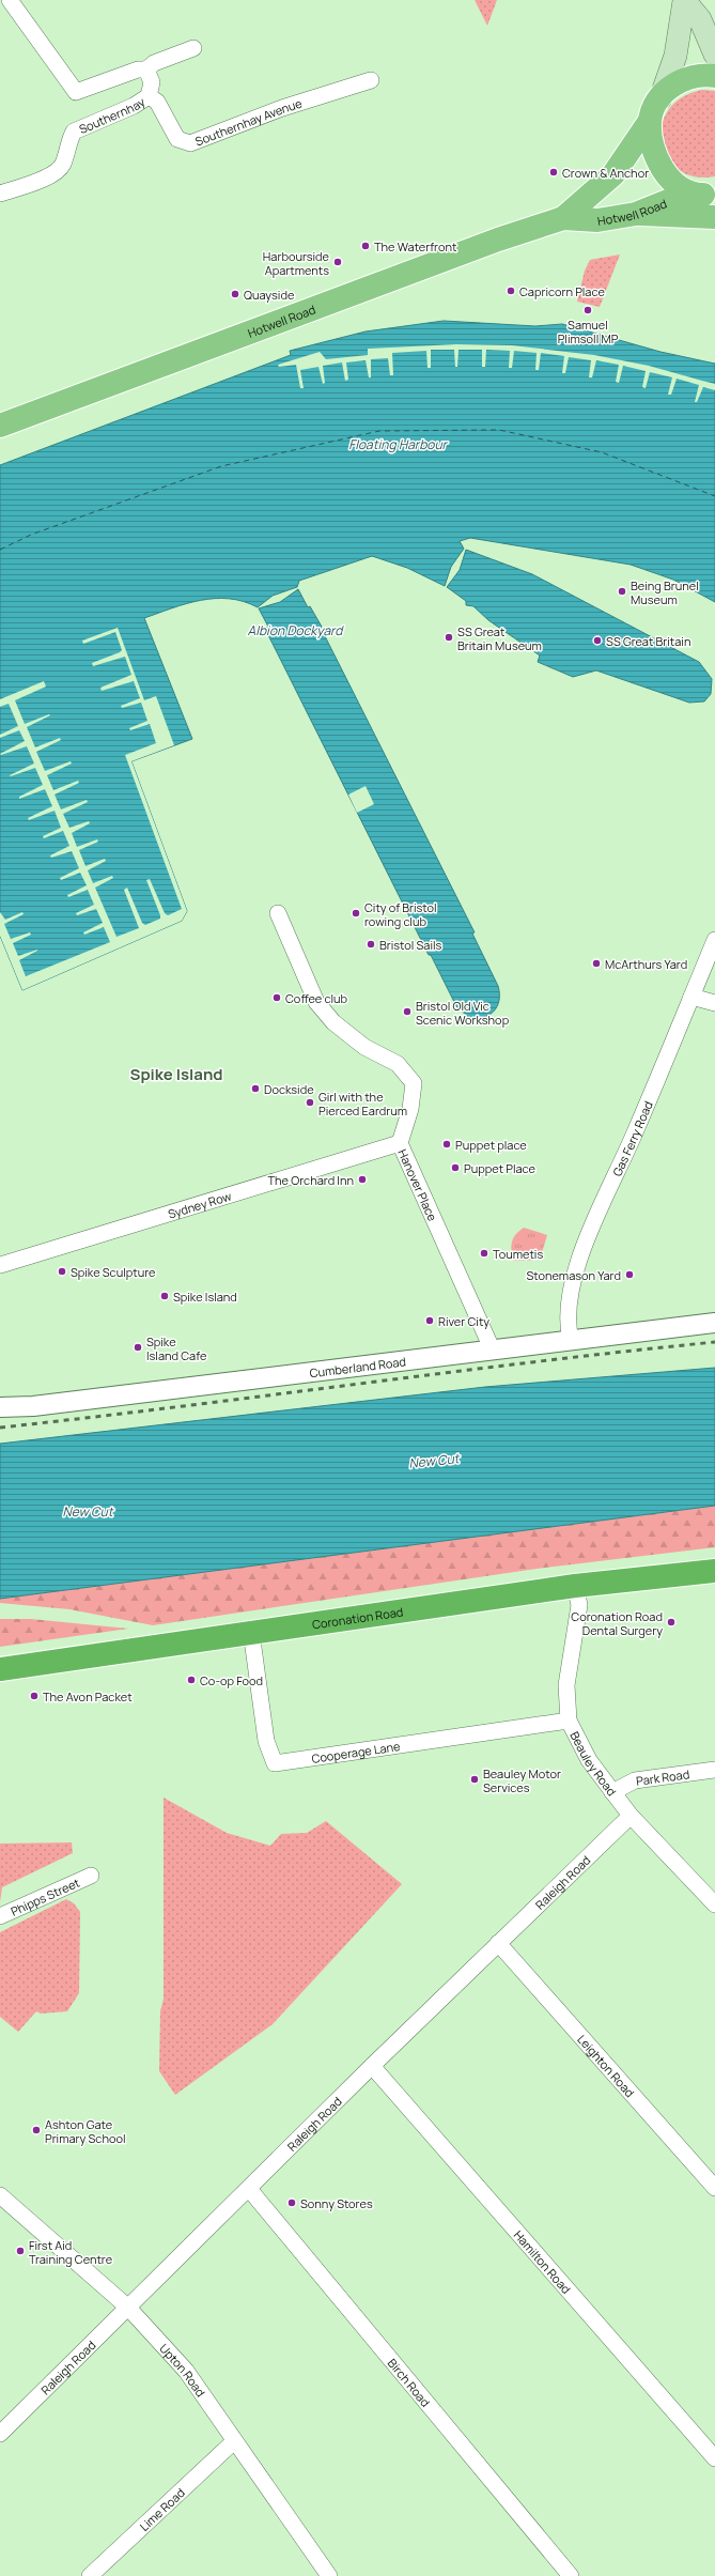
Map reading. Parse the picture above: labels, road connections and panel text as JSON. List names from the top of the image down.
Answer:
{
  "streets": {
    "highway": ["Coronation Road"],
    "main road": ["Hotwell Road"],
    "street": [
      "Southernhay",
      "Southernhay Avenue",
      "Gas Ferry Road",
      "Hanover Place",
      "Sydney Row",
      "Cumberland Road",
      "Cooperage Lane",
      "Beauley Road",
      "Park Road",
      "Raleigh Road",
      "Phipps Street",
      "Leighton Road",
      "Hamilton Road",
      "Upton Road",
      "Birch Road",
      "Lime Road"
    ]
  },
  "crossings": [
    ["Southernhay", "Southernhay Avenue"],
    ["Gas Ferry Road", "Cumberland Road"],
    ["Hanover Place", "Sydney Row"],
    ["Hanover Place", "Cumberland Road"],
    ["Coronation Road", "Cooperage Lane"],
    ["Coronation Road", "Beauley Road"],
    ["Cooperage Lane", "Beauley Road"],
    ["Beauley Road", "Park Road"],
    ["Beauley Road", "Raleigh Road"],
    ["Raleigh Road", "Leighton Road"],
    ["Raleigh Road", "Hamilton Road"],
    ["Raleigh Road", "Upton Road"],
    ["Raleigh Road", "Birch Road"],
    ["Upton Road", "Lime Road"]
  ],
  "districts": ["Spike Island"],
  "water": ["Floating Harbour", "Albion Dockyard", "New Cut"],
  "places": [
    "Crown & Anchor",
    "The Waterfront",
    "Harbourside Apartments",
    "Capricorn Place",
    "Quayside",
    "Samuel Plimsoll MP",
    "Being Brunel Museum",
    "SS Great Britain Museum",
    "SS Great Britain",
    "City of Bristol rowing club",
    "Bristol Sails",
    "McArthurs Yard",
    "Coffee club",
    "Bristol Old Vic Scenic Workshop",
    "Dockside",
    "Girl with the Pierced Eardrum",
    "Puppet place",
    "Puppet Place",
    "The Orchard Inn",
    "Toumetis",
    "Spike Sculpture",
    "Stonemason Yard",
    "Spike Island",
    "River City",
    "Spike Island Cafe",
    "Coronation Road Dental Surgery",
    "Co-op Food",
    "The Avon Packet",
    "Beauley Motor Services",
    "Ashton Gate Primary School",
    "Sonny Stores",
    "First Aid Training Centre"
  ]
}
